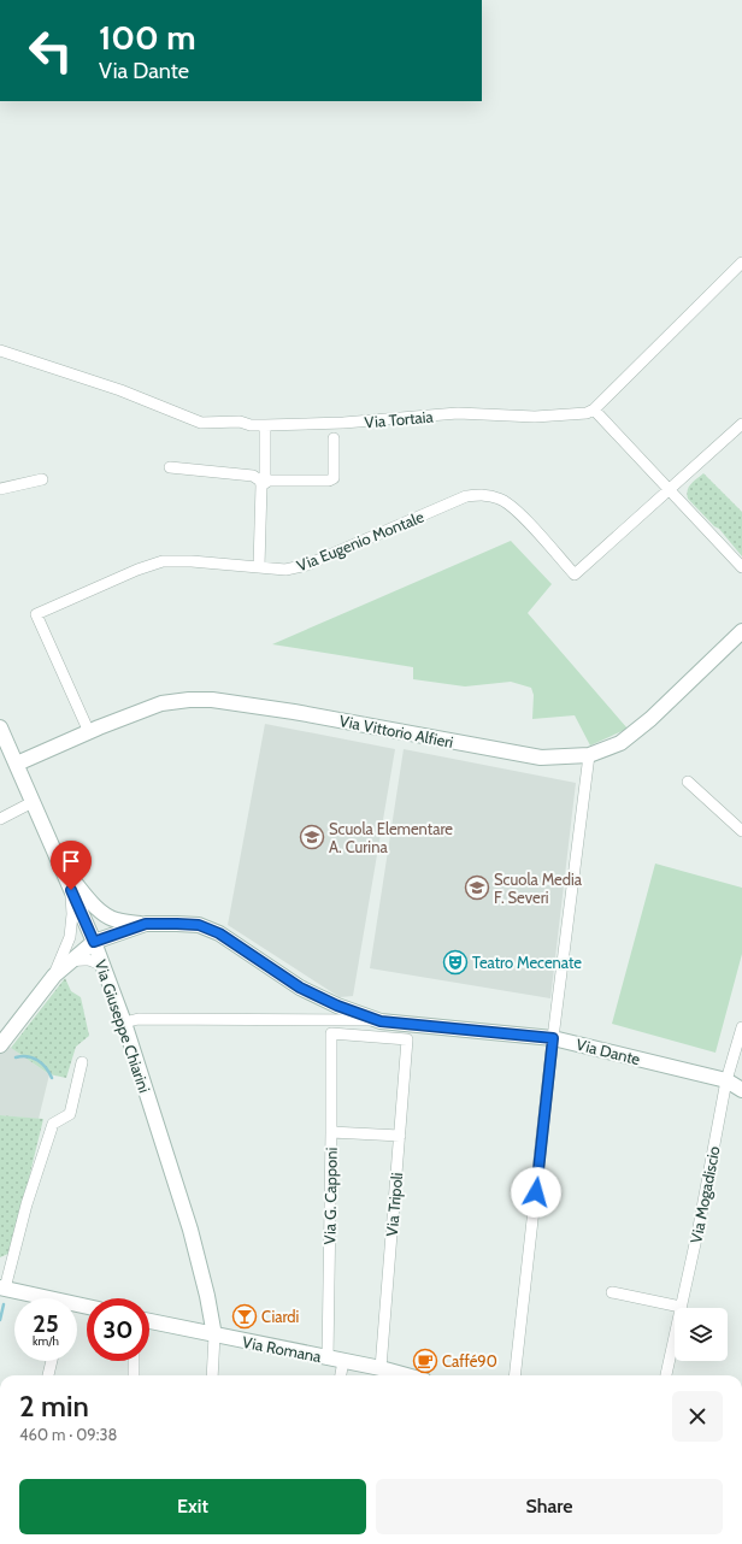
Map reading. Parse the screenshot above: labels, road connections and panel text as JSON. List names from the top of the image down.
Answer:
{
  "streets": {
    "street": [
      "Via Tortaia",
      "Via Eugenio Montale",
      "Via Vittorio Alfieri",
      "Via Giuseppe Chiarini",
      "Via Dante",
      "Via Mogadiscio",
      "Via G. Capponi",
      "Via Tripoli",
      "Via Romana"
    ]
  },
  "crossings": [
    ["Via Eugenio Montale", "Via Vittorio Alfieri"],
    ["Via Vittorio Alfieri", "Via Giuseppe Chiarini"],
    ["Via Giuseppe Chiarini", "Via Dante"],
    ["Via Giuseppe Chiarini", "Via Romana"],
    ["Via Dante", "Via Mogadiscio"],
    ["Via G. Capponi", "Via Tripoli"],
    ["Via G. Capponi", "Via Romana"],
    ["Via Tripoli", "Via Romana"]
  ],
  "places": {
    "school or university": ["Scuola Elementare A. Curina", "Scuola Media F. Severi"],
    "theatre": ["Teatro Mecenate"],
    "bar": ["Ciardi"],
    "cafe": ["Caffé90"]
  },
  "page": {
    "turn": ["100 m", "Via Dante"],
    "speed": "25 km/h",
    "limit": "30",
    "heading": ["2 min", "460 m · 09:38"],
    "buttons": ["Exit", "Share"]
  }
}
